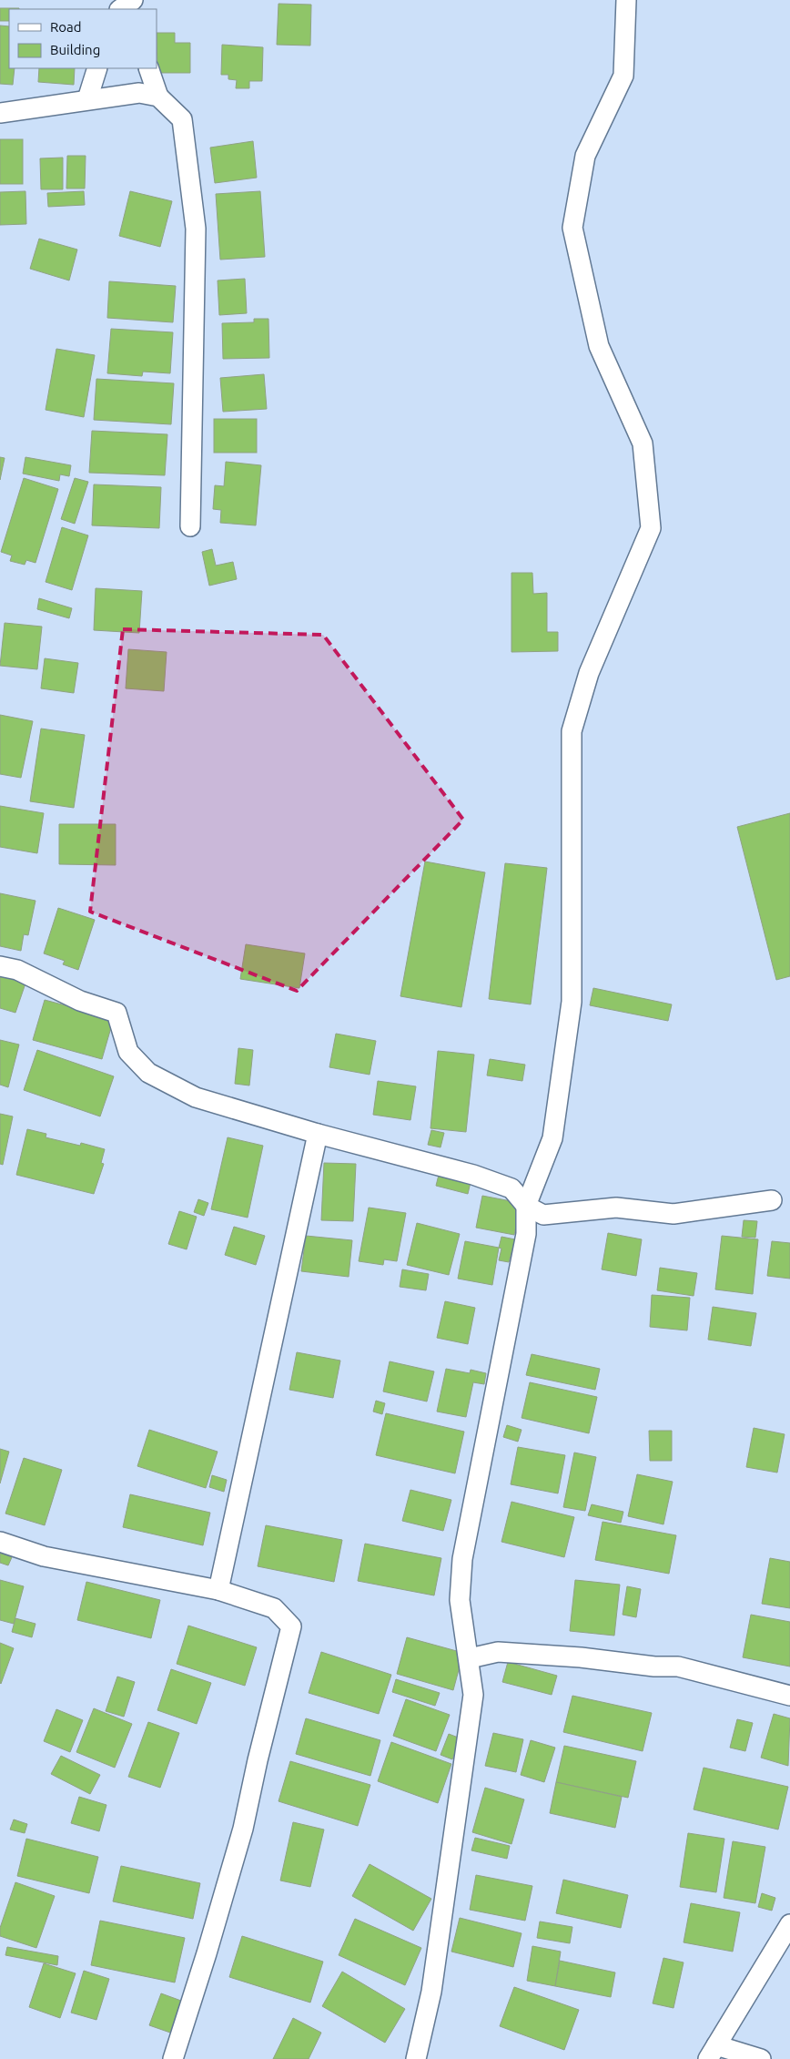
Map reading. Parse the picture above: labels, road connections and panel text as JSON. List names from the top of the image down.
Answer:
{
  "legend": ["Road", "Building"]
}
